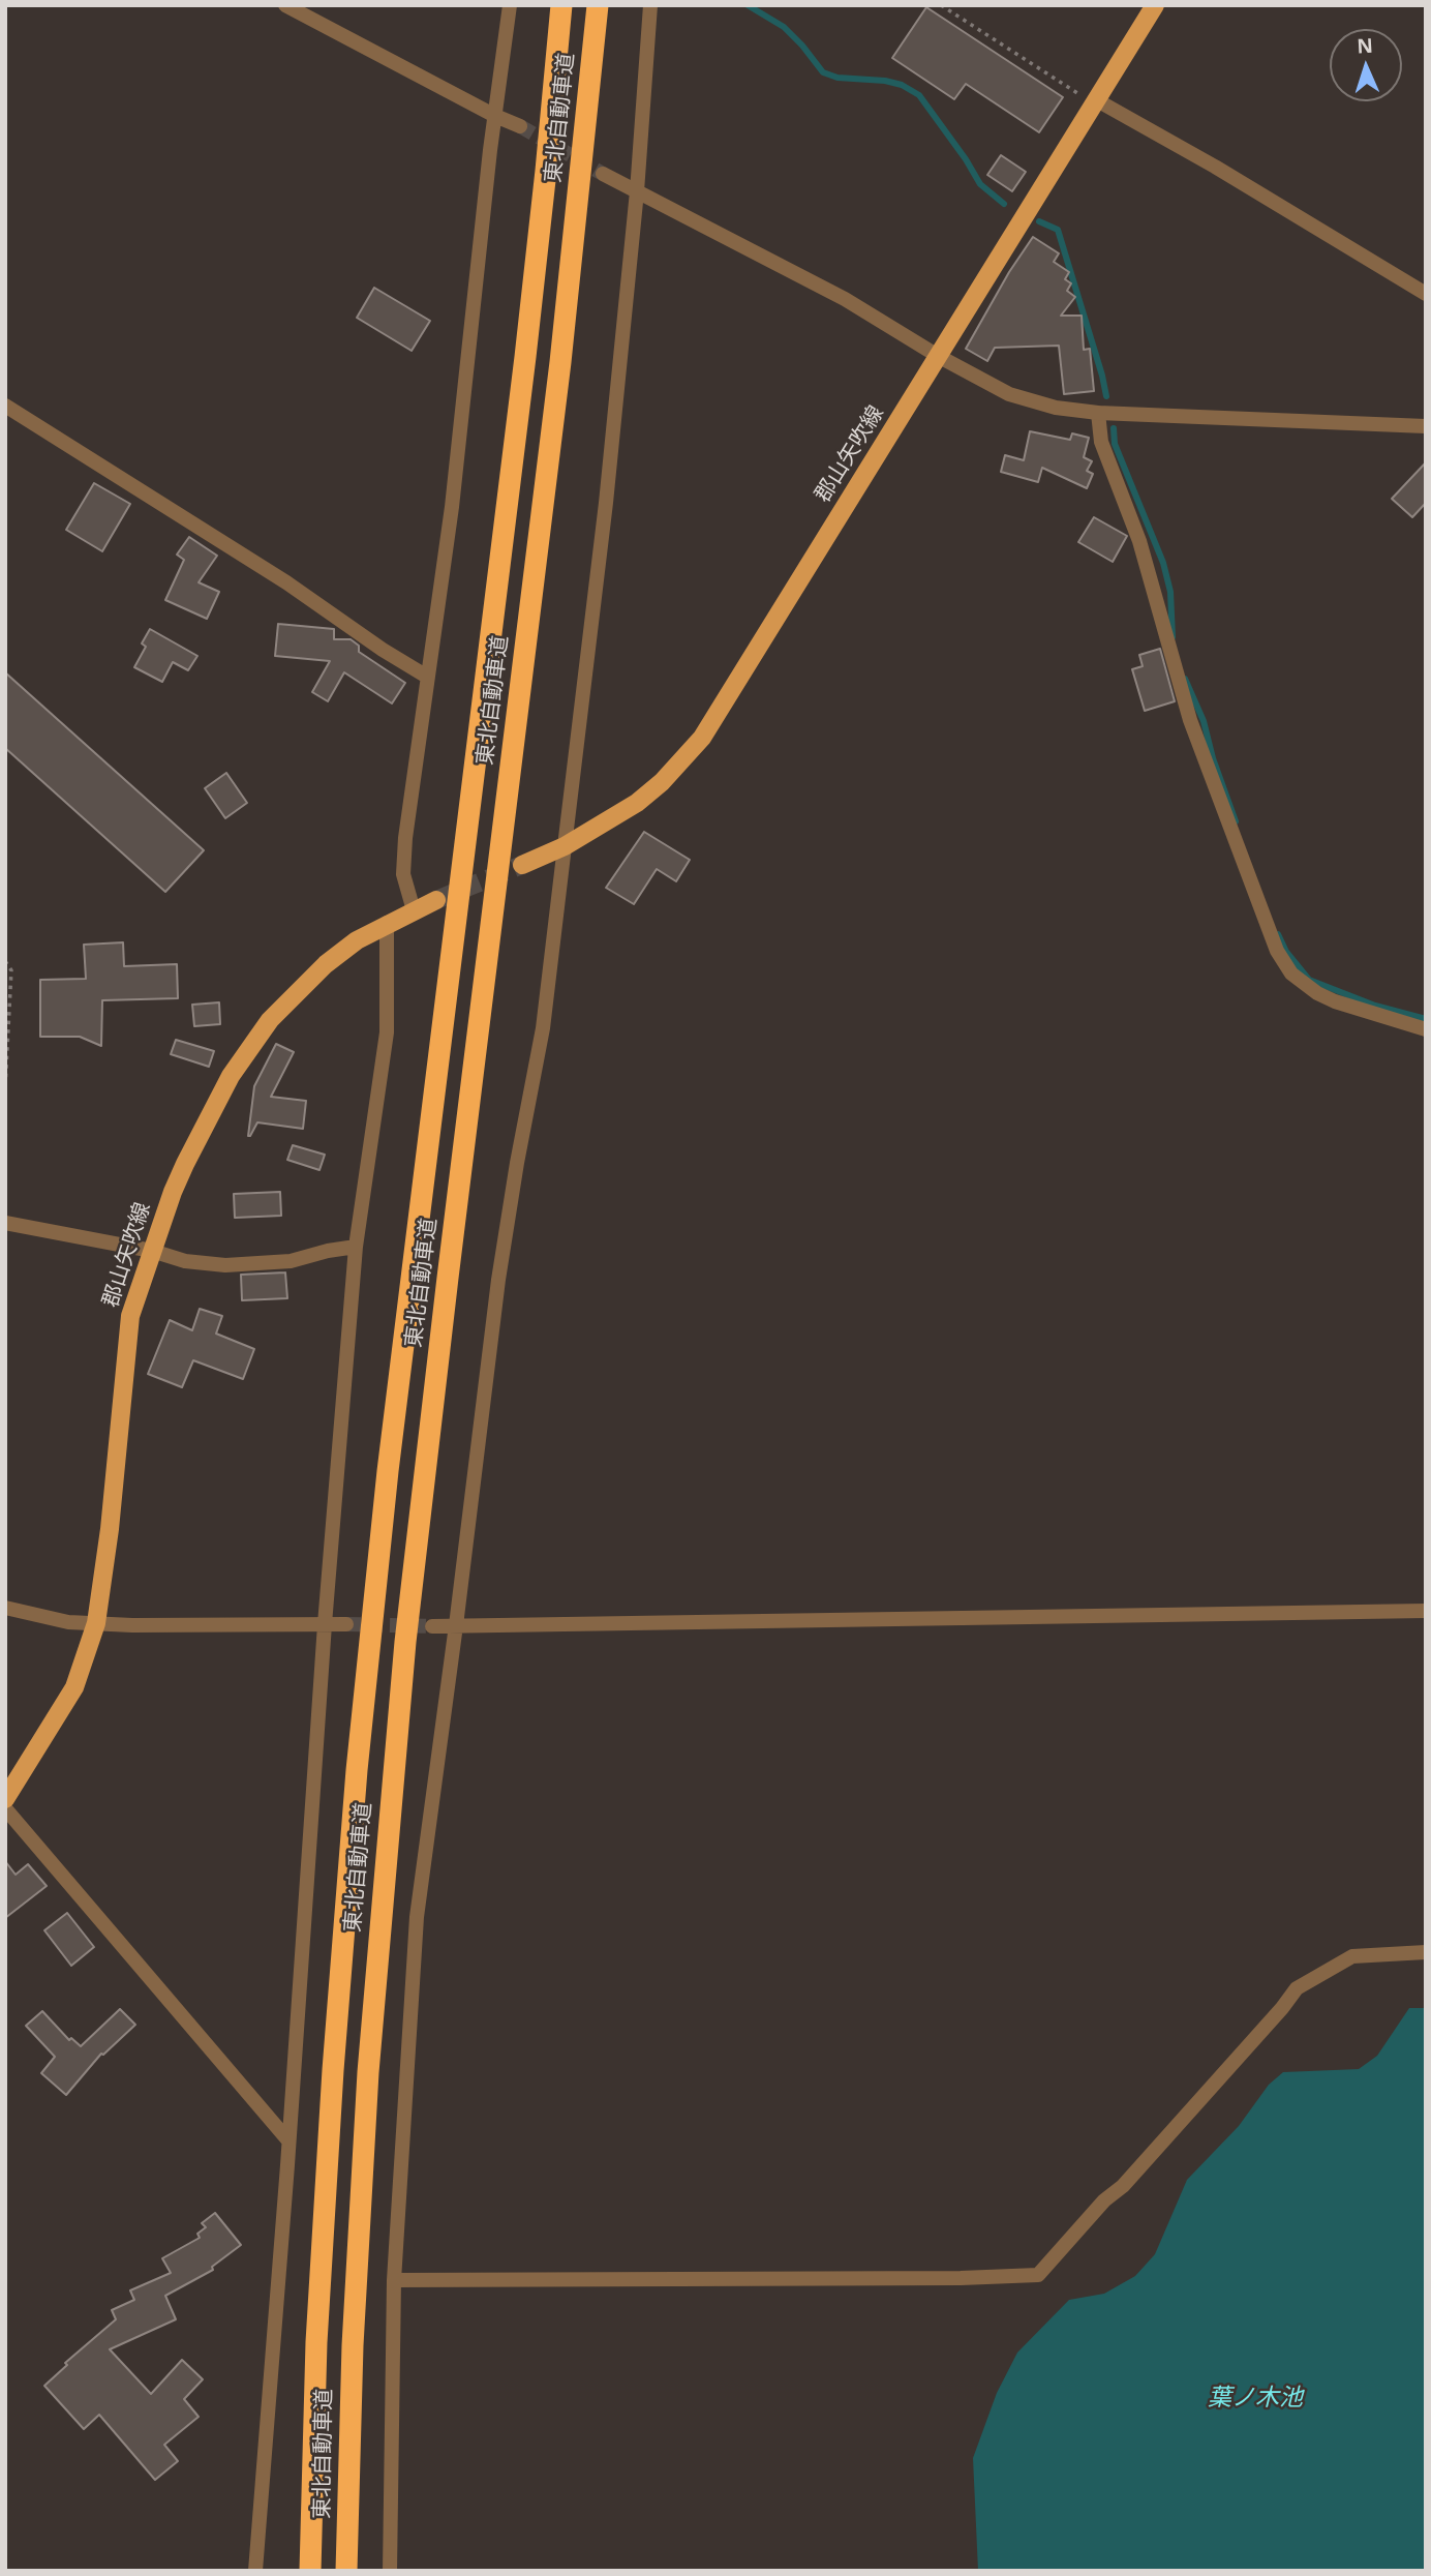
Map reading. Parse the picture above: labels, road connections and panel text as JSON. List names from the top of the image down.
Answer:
{
  "streets": {
    "highway": ["東北自動車道"],
    "main road": ["郡山矢吹線"]
  },
  "water": ["葉ノ木池"],
  "north": "top"
}
